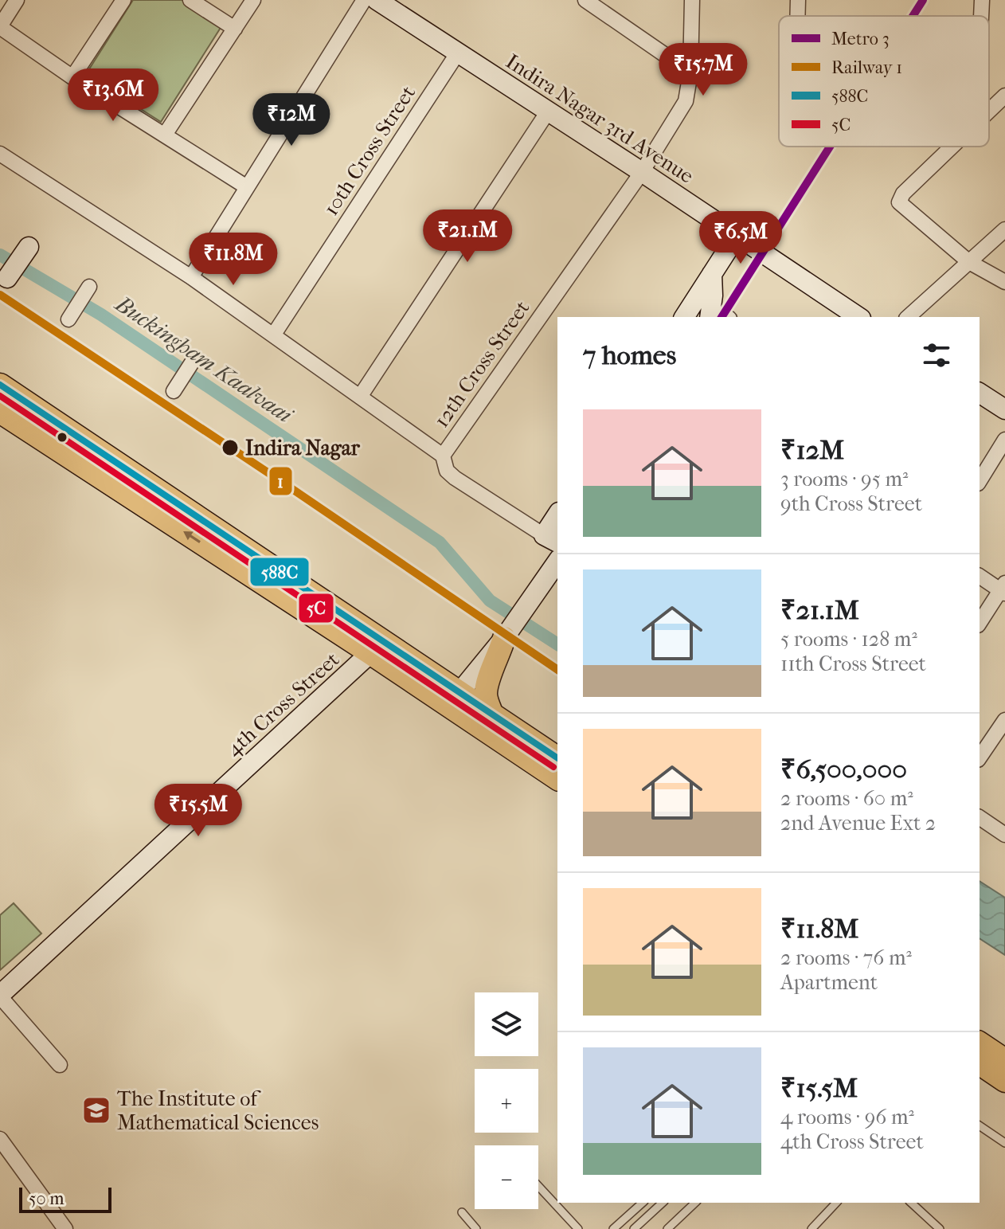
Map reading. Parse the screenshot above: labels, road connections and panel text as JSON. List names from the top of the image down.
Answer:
{
  "streets": {
    "street": [
      "Indira Nagar 3rd Avenue",
      "10th Cross Street",
      "12th Cross Street",
      "4th Cross Street"
    ]
  },
  "crossings": [
    ["Indira Nagar 3rd Avenue", "10th Cross Street"],
    ["Indira Nagar 3rd Avenue", "12th Cross Street"]
  ],
  "water": ["Buckingham Kaalvaai"],
  "places": {
    "other": ["Indira Nagar"],
    "school or university": ["The Institute of Mathematical Sciences"]
  },
  "lines": [
    "metro line 3",
    "rail line 1",
    "transit line 588C",
    "transit line 5C"
  ],
  "legend": [
    "Metro 3",
    "Railway 1",
    "588C",
    "5C"
  ],
  "scale_bar": "50 m",
  "page": {
    "price": [
      "₹15.7M",
      "₹13.6M",
      "₹12M",
      "₹21.1M",
      "₹6.5M",
      "₹11.8M",
      "₹15.5M"
    ],
    "heading": "7 homes",
    "list": [
      {
        "name": "₹12M",
        "note": "3 rooms · 95 m² · 9th Cross Street"
      },
      {
        "name": "₹21.1M",
        "note": "5 rooms · 128 m² · 11th Cross Street"
      },
      {
        "name": "₹6,500,000",
        "note": "2 rooms · 60 m² · 2nd Avenue Ext 2"
      },
      {
        "name": "₹11.8M",
        "note": "2 rooms · 76 m² · Apartment"
      },
      {
        "name": "₹15.5M",
        "note": "4 rooms · 96 m² · 4th Cross Street"
      }
    ],
    "map_buttons": ["+", "−"],
    "scale": "50 m"
  }
}
